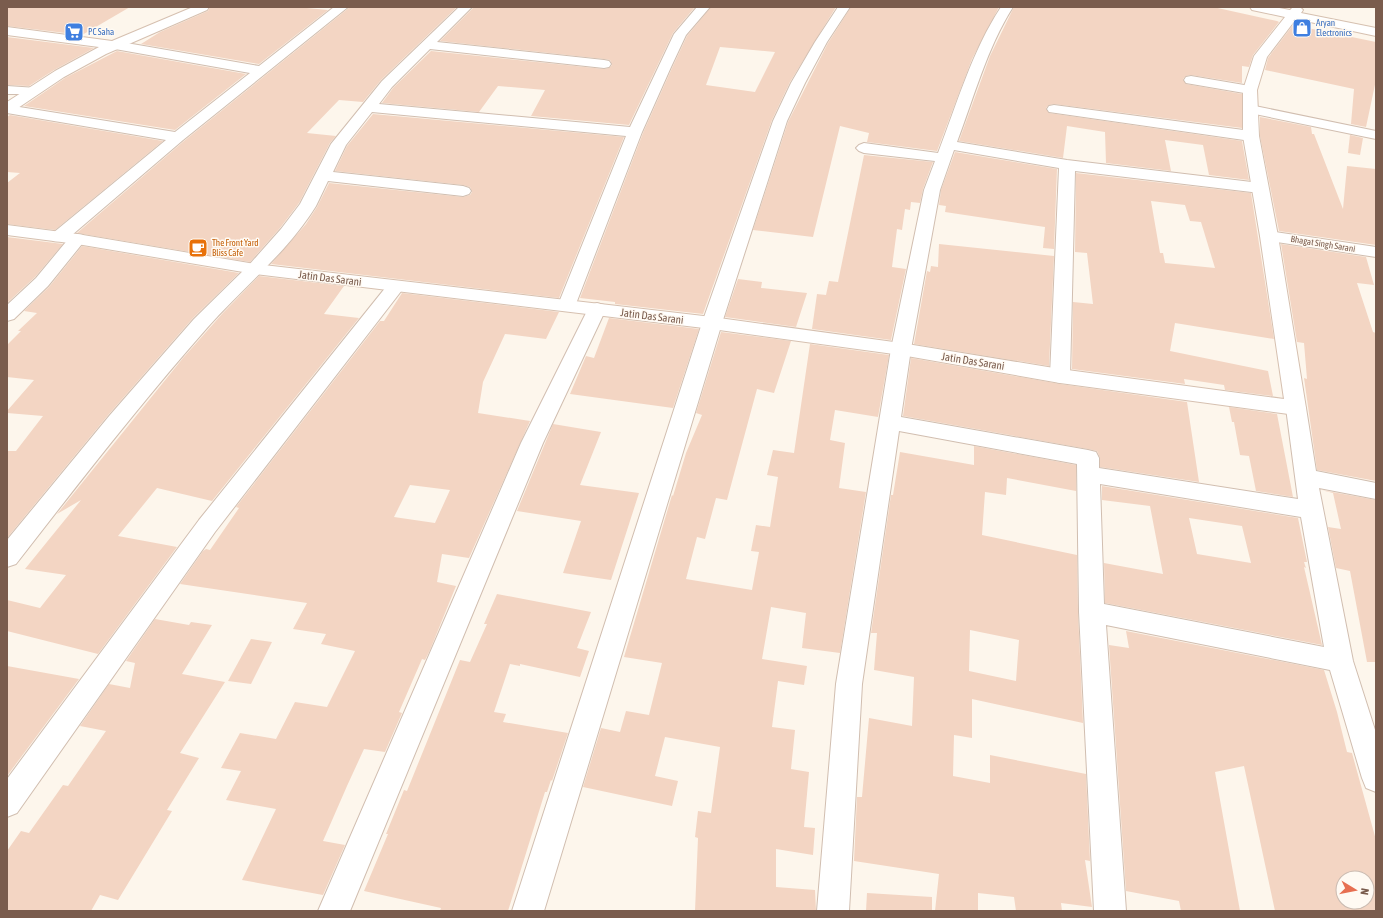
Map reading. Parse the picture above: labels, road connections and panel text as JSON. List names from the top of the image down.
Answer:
{
  "streets": {
    "street": ["Bhagat Singh Sarani", "Jatin Das Sarani"]
  },
  "places": {
    "shop": ["Aryan Electronics"],
    "supermarket": ["PC Saha"],
    "cafe": ["The Front Yard Bliss Cafe"]
  },
  "north": "right"
}
